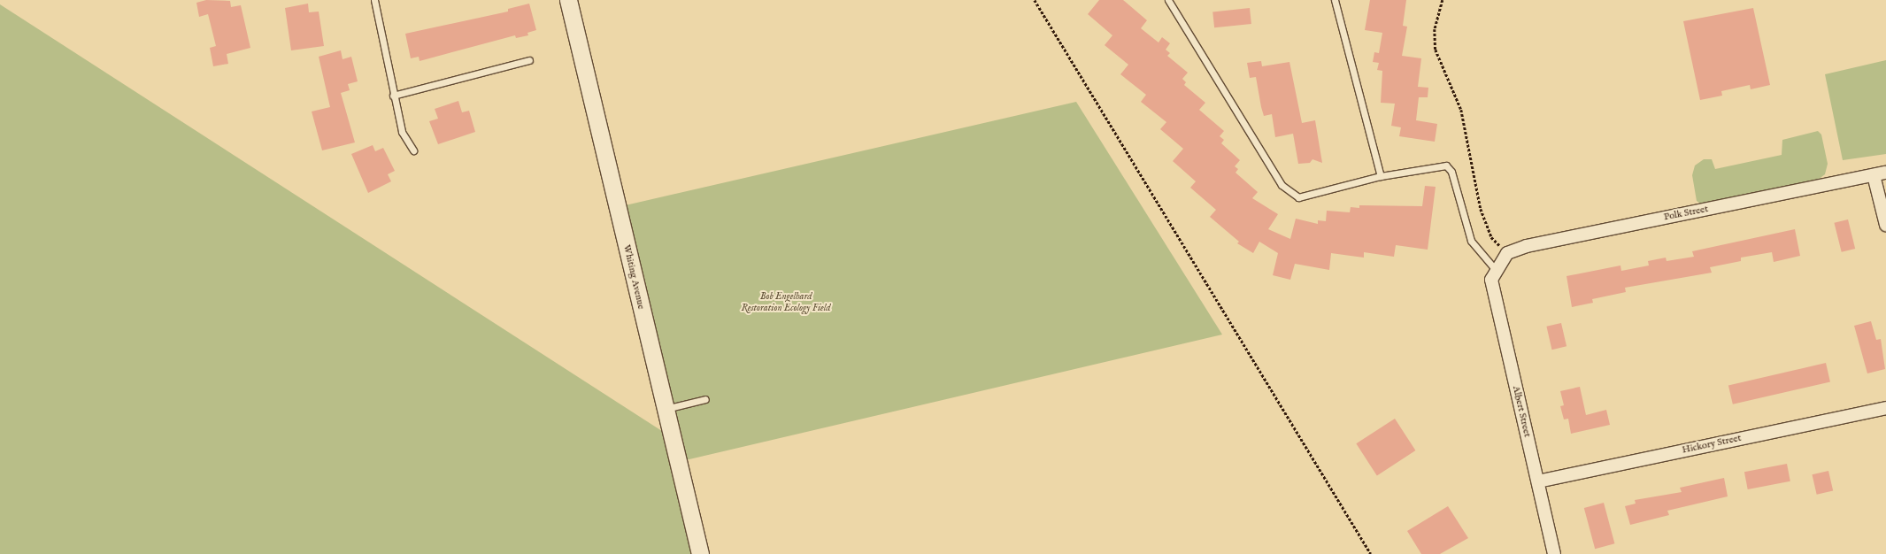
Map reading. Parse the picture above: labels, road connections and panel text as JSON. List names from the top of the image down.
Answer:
{
  "streets": {
    "street": [
      "Polk Street",
      "Whiting Avenue",
      "Albert Street",
      "Hickory Street"
    ]
  },
  "crossings": [
    ["Albert Street", "Hickory Street"]
  ],
  "parks": ["Bob Engelhard Restoration Ecology Field"]
}
